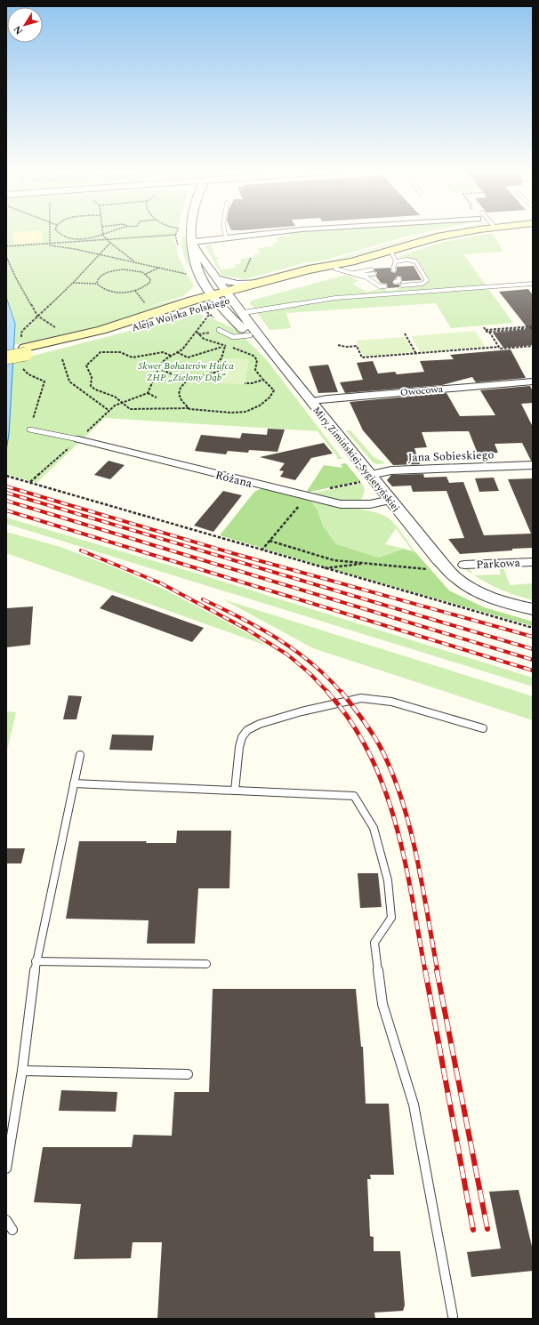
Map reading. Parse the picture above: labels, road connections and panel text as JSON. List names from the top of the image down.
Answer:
{
  "streets": {
    "main road": ["Aleja Wojska Polskiego"],
    "street": [
      "Owocowa",
      "Jana Sobieskiego",
      "Miry Zimińskiej-Sygietyńskiej",
      "Różana",
      "Parkowa"
    ]
  },
  "crossings": [
    ["Aleja Wojska Polskiego", "Miry Zimińskiej-Sygietyńskiej"],
    ["Owocowa", "Miry Zimińskiej-Sygietyńskiej"],
    ["Jana Sobieskiego", "Miry Zimińskiej-Sygietyńskiej"],
    ["Miry Zimińskiej-Sygietyńskiej", "Różana"]
  ],
  "parks": ["Skwer Bohaterów Hufca ZHP „Zielony Dąb”"],
  "north": "bottom left"
}
